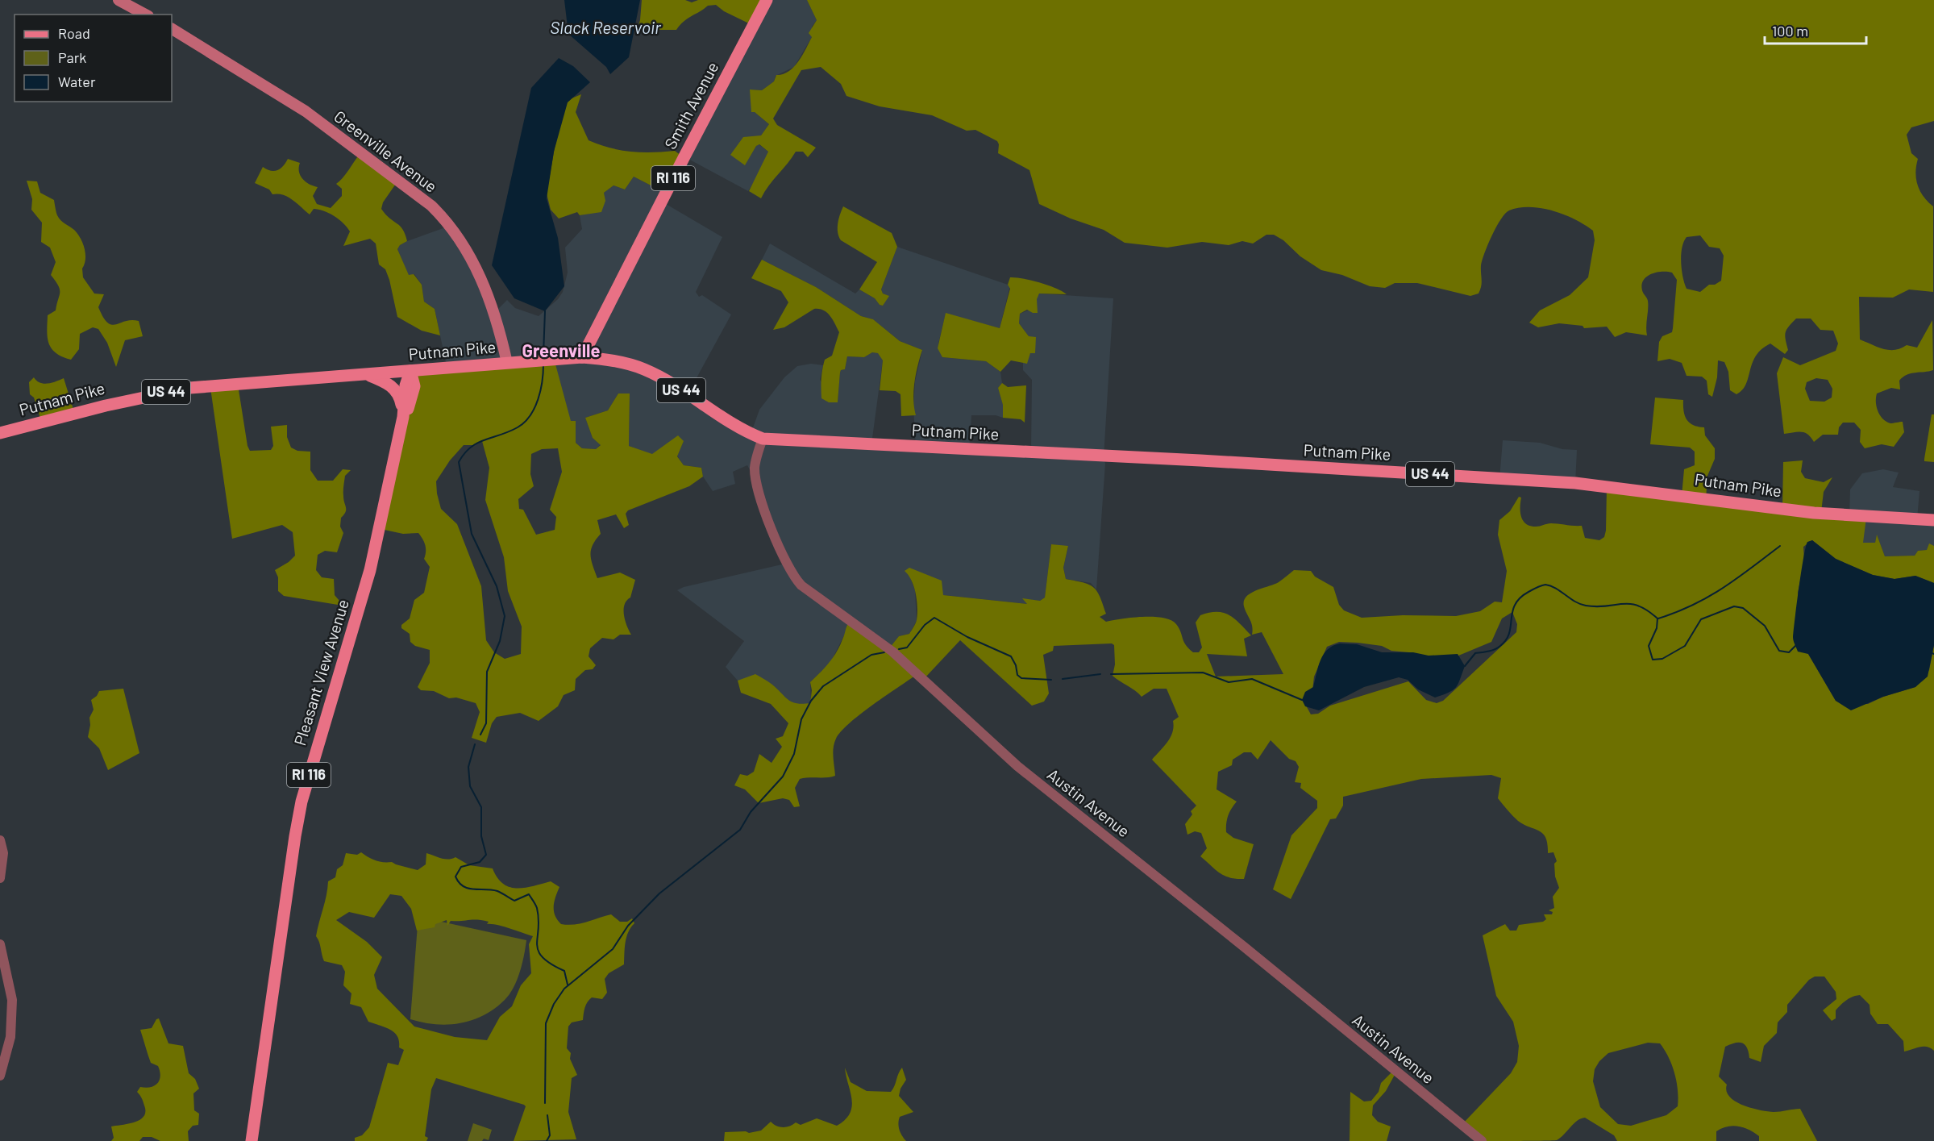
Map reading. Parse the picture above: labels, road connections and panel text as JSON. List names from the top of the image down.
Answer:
{
  "streets": {
    "main road": [
      "Smith Avenue",
      "Greenville Avenue",
      "RI 116",
      "Putnam Pike",
      "US 44",
      "Pleasant View Avenue"
    ],
    "street": ["Austin Avenue"]
  },
  "crossings": [
    ["Smith Avenue", "Putnam Pike"],
    ["Greenville Avenue", "Putnam Pike"],
    ["Putnam Pike", "Pleasant View Avenue"],
    ["Putnam Pike", "Austin Avenue"]
  ],
  "districts": ["Greenville"],
  "water": ["Slack Reservoir"],
  "legend": ["Road", "Park", "Water"],
  "scale_bar": "100 m"
}
